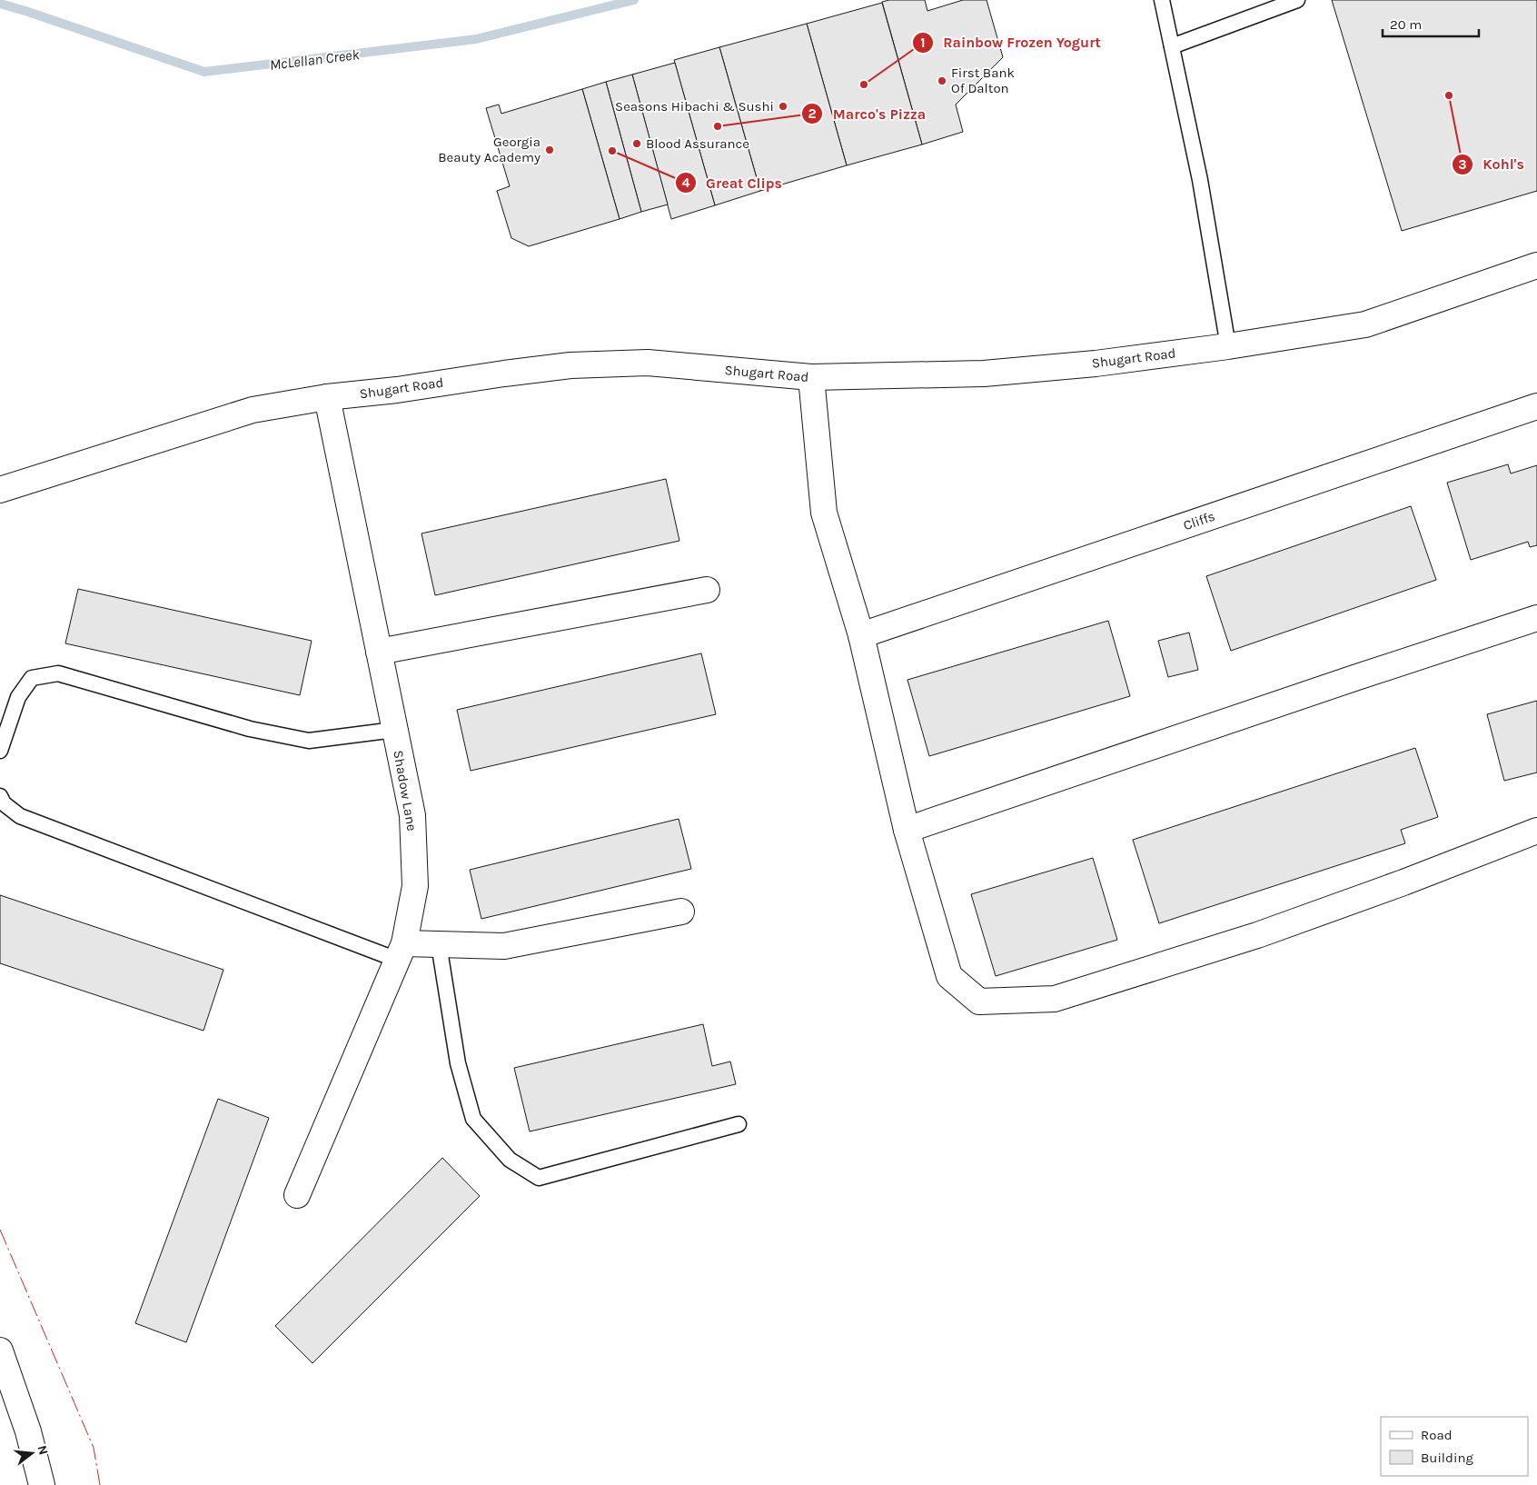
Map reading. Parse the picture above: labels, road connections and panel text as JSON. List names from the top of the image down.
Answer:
{
  "streets": {
    "street": ["Shugart Road", "Cliffs", "Shadow Lane"]
  },
  "crossings": [
    ["Shugart Road", "Shadow Lane"]
  ],
  "water": ["McLellan Creek"],
  "places": [
    "First Bank Of Dalton",
    "Rainbow Frozen Yogurt",
    "Kohl's",
    "Seasons Hibachi & Sushi",
    "Marco's Pizza",
    "Blood Assurance",
    "Georgia Beauty Academy",
    "Great Clips"
  ],
  "legend": ["Road", "Building"],
  "scale_bar": "20 m",
  "north": "right"
}
